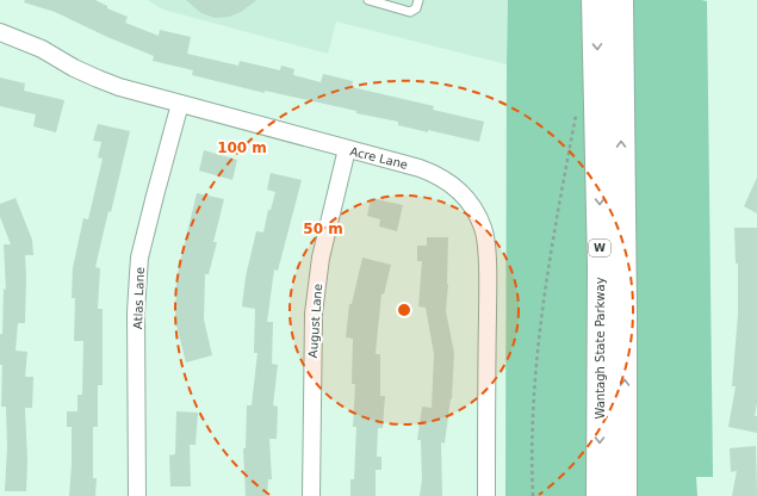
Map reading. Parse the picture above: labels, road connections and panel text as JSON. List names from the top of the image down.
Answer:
{
  "streets": {
    "highway": ["W", "Wantagh State Parkway"],
    "street": ["Acre Lane", "Atlas Lane", "August Lane"]
  },
  "crossings": [
    ["Acre Lane", "Atlas Lane"],
    ["Acre Lane", "August Lane"]
  ],
  "rings": ["100 m", "50 m"]
}
